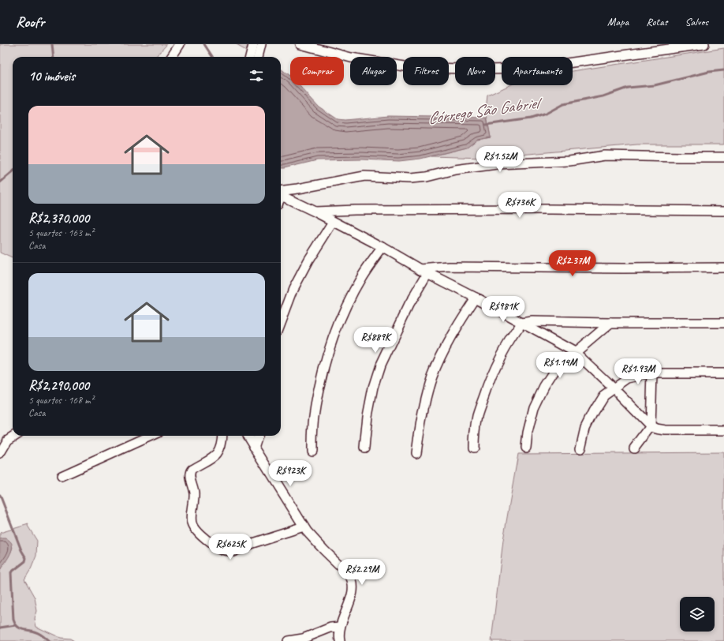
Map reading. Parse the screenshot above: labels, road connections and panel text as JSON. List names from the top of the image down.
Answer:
{
  "water": ["Córrego São Gabriel"],
  "page": {
    "header": "Roofr",
    "nav": ["Mapa", "Rotas", "Salvos"],
    "chip": [
      "Comprar",
      "Alugar",
      "Filtros",
      "Novo",
      "Apartamento"
    ],
    "heading": "10 imóveis",
    "list": [
      {
        "name": "R$2,370,000",
        "note": "5 quartos · 163 m² · Casa"
      },
      {
        "name": "R$2,290,000",
        "note": "5 quartos · 168 m² · Casa"
      }
    ],
    "price": [
      "R$1.52M",
      "R$736K",
      "R$2.37M",
      "R$981K",
      "R$889K",
      "R$1.14M",
      "R$1.93M",
      "R$923K",
      "R$625K",
      "R$2.29M"
    ]
  }
}
